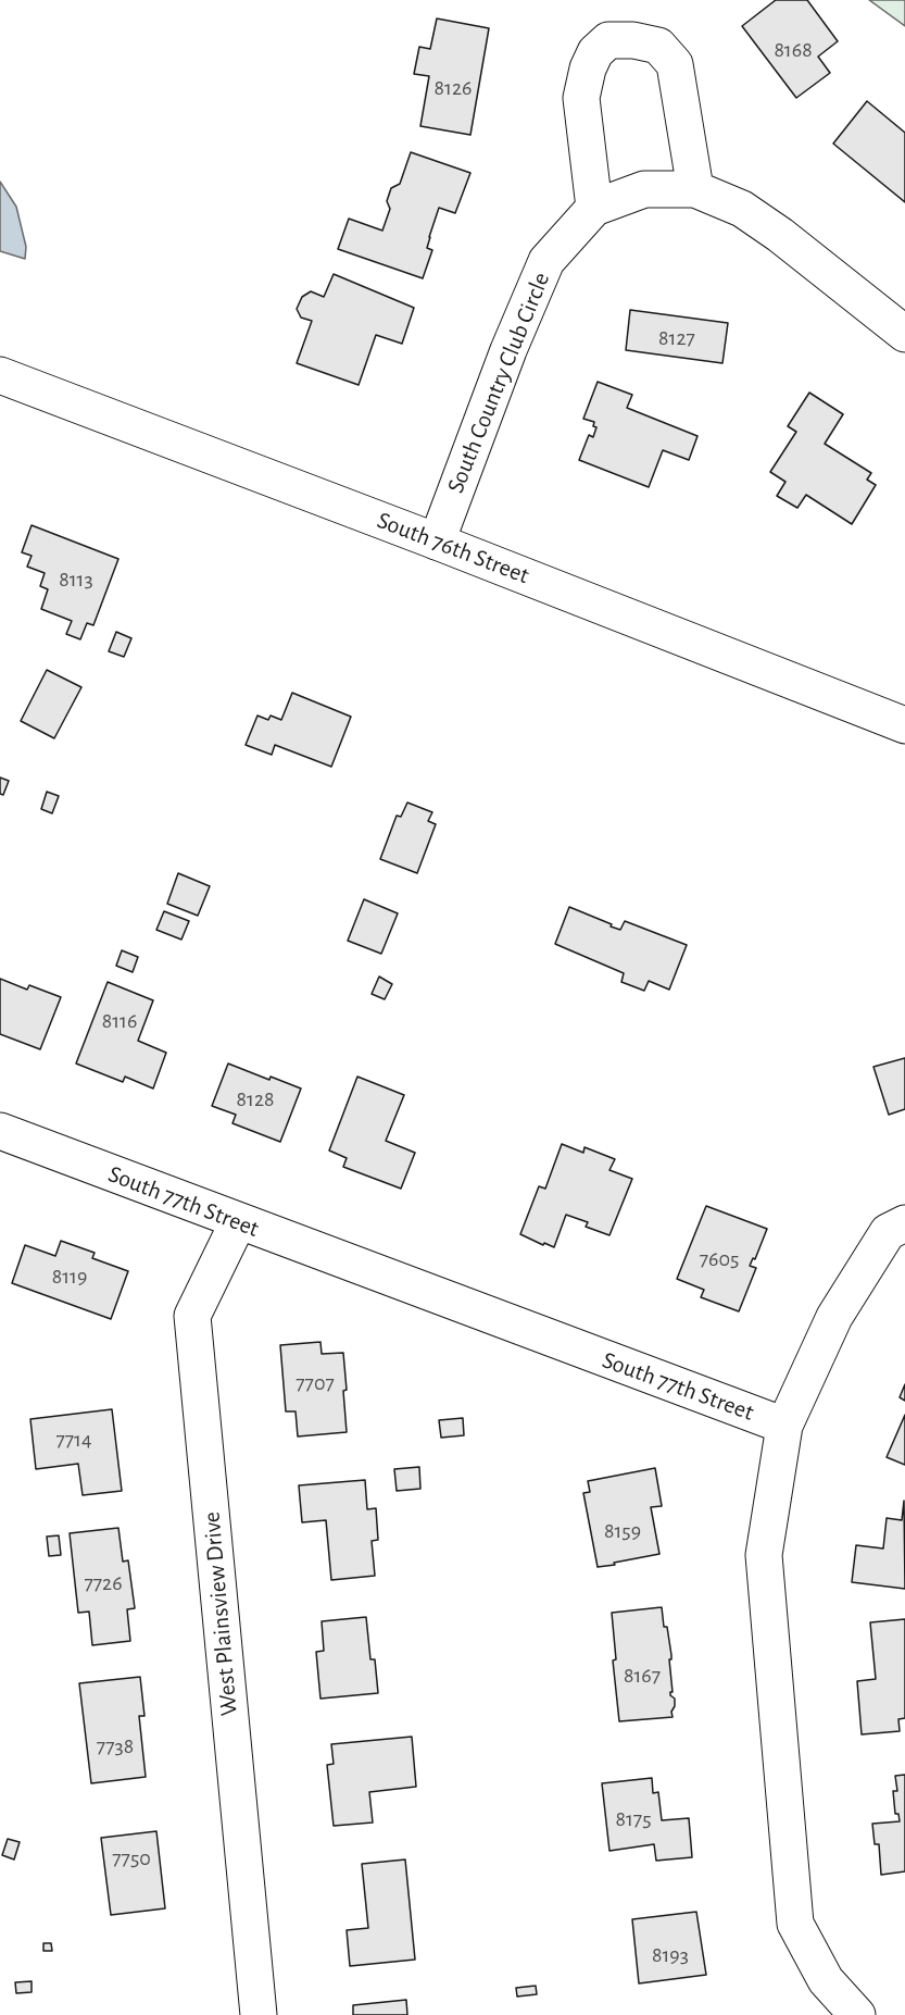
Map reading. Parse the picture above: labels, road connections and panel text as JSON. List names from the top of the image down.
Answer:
{
  "streets": {
    "street": [
      "South Country Club Circle",
      "South 76th Street",
      "South 77th Street",
      "West Plainsview Drive"
    ]
  },
  "crossings": [
    ["South Country Club Circle", "South 76th Street"],
    ["South 77th Street", "West Plainsview Drive"]
  ],
  "house_numbers": [
    "8168",
    "8126",
    "8127",
    "8113",
    "8116",
    "8128",
    "7605",
    "8119",
    "7707",
    "7714",
    "8159",
    "7726",
    "8167",
    "7738",
    "8175",
    "7750",
    "8193"
  ]
}
